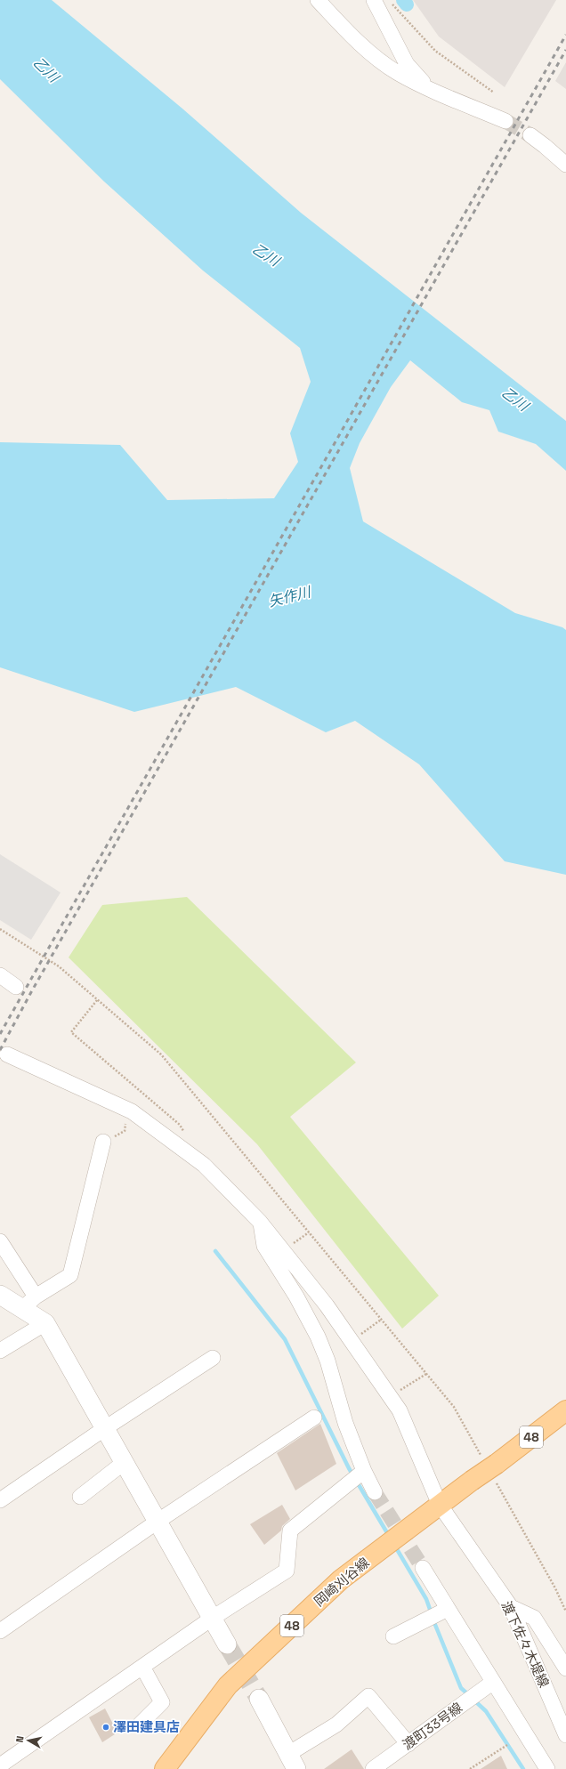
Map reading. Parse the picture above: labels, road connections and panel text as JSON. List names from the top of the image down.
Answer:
{
  "streets": {
    "main road": ["48", "岡崎刈谷線"],
    "street": ["渡下佐々木堤線", "渡町33号線"]
  },
  "crossings": [
    ["48", "岡崎刈谷線"],
    ["岡崎刈谷線", "渡下佐々木堤線"]
  ],
  "water": ["乙川", "矢作川"],
  "places": ["澤田建具店"],
  "north": "left"
}
